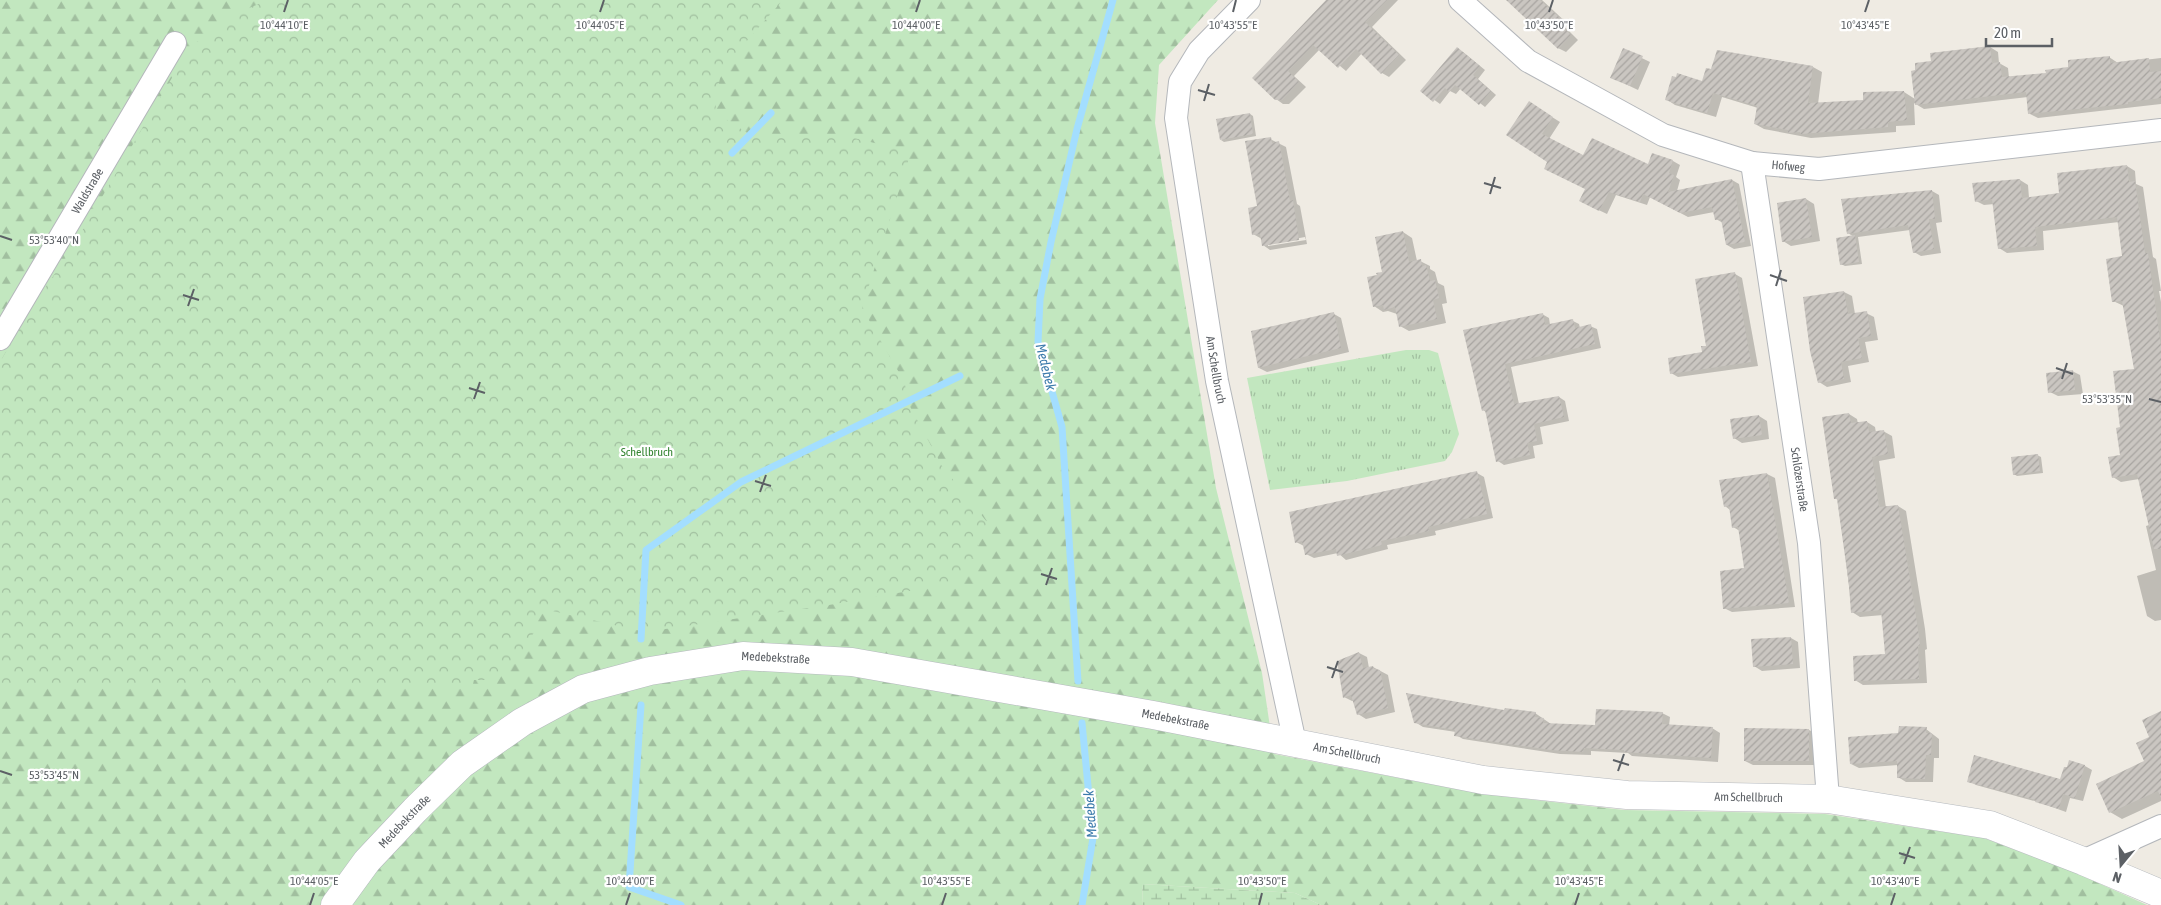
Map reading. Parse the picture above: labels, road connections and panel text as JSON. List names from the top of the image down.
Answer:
{
  "streets": {
    "street": [
      "Hofweg",
      "Waldstraße",
      "Am Schellbruch",
      "Schlözerstraße",
      "Medebekstraße"
    ]
  },
  "crossings": [
    ["Hofweg", "Schlözerstraße"],
    ["Am Schellbruch", "Schlözerstraße"],
    ["Am Schellbruch", "Medebekstraße"]
  ],
  "water": ["Medebek"],
  "parks": ["Schellbruch"],
  "scale_bar": "20 m",
  "north": "bottom",
  "coordinates": [
    "10°44'10\"E",
    "10°44'05\"E",
    "10°44'00\"E",
    "10°43'55\"E",
    "10°43'50\"E",
    "10°43'45\"E",
    "53°53'40\"N",
    "53°53'35\"N",
    "53°53'45\"N",
    "10°43'40\"E"
  ]
}
